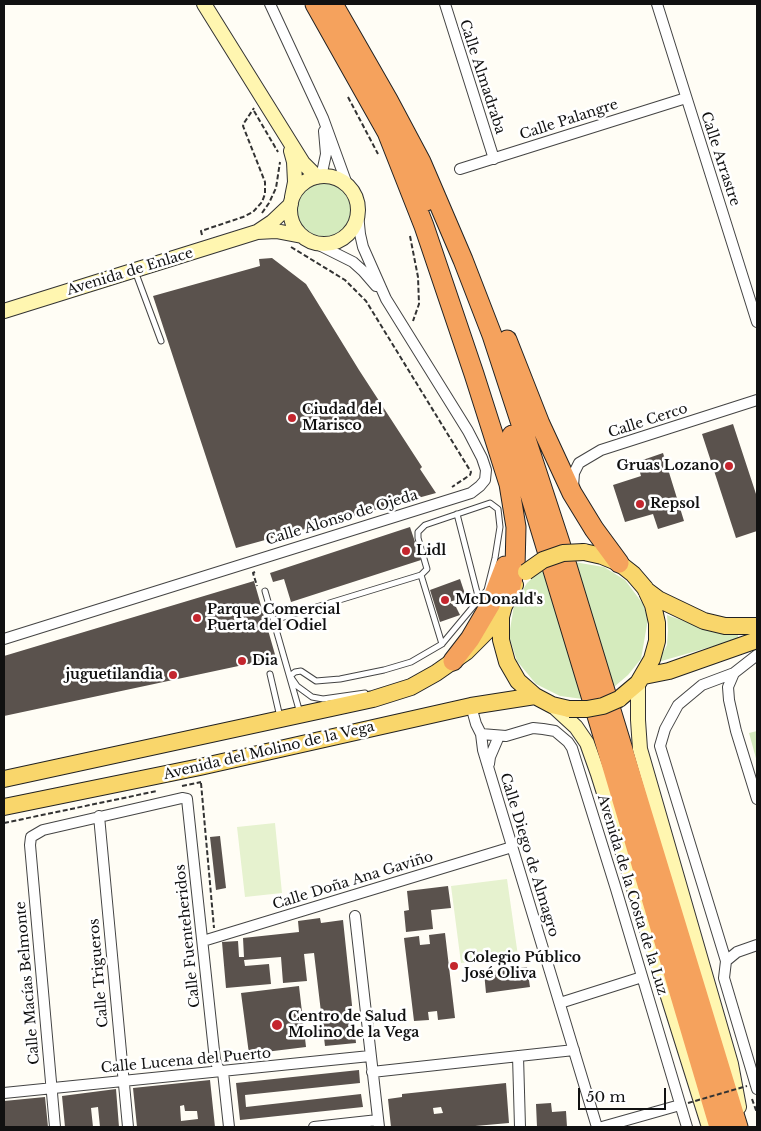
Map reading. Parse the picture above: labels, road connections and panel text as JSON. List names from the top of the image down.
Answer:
{
  "streets": {
    "main road": ["Avenida de Enlace", "Avenida del Molino de la Vega"],
    "street": [
      "Calle Almadraba",
      "Calle Palangre",
      "Calle Arrastre",
      "Calle Cerco",
      "Calle Alonso de Ojeda",
      "Calle Diego de Almagro",
      "Calle Doña Ana Gaviño",
      "Avenida de la Costa de la Luz",
      "Calle Fuenteheridos",
      "Calle Trigueros",
      "Calle Macías Belmonte",
      "Calle Lucena del Puerto"
    ]
  },
  "crossings": [
    ["Calle Almadraba", "Calle Palangre"],
    ["Calle Palangre", "Calle Arrastre"],
    ["Avenida de Enlace", "Calle Alonso de Ojeda"],
    ["Avenida del Molino de la Vega", "Calle Diego de Almagro"],
    ["Avenida del Molino de la Vega", "Calle Fuenteheridos"],
    ["Avenida del Molino de la Vega", "Calle Trigueros"],
    ["Avenida del Molino de la Vega", "Calle Macías Belmonte"],
    ["Calle Diego de Almagro", "Calle Doña Ana Gaviño"],
    ["Calle Diego de Almagro", "Avenida de la Costa de la Luz"],
    ["Calle Doña Ana Gaviño", "Calle Fuenteheridos"],
    ["Calle Fuenteheridos", "Calle Lucena del Puerto"],
    ["Calle Trigueros", "Calle Lucena del Puerto"],
    ["Calle Macías Belmonte", "Calle Lucena del Puerto"]
  ],
  "places": [
    "Ciudad del Marisco",
    "Gruas Lozano",
    "Repsol",
    "Lidl",
    "McDonald's",
    "Parque Comercial Puerta del Odiel",
    "Dia",
    "juguetilandia",
    "Colegio Público José Oliva",
    "Centro de Salud Molino de la Vega"
  ],
  "scale_bar": "50 m"
}
